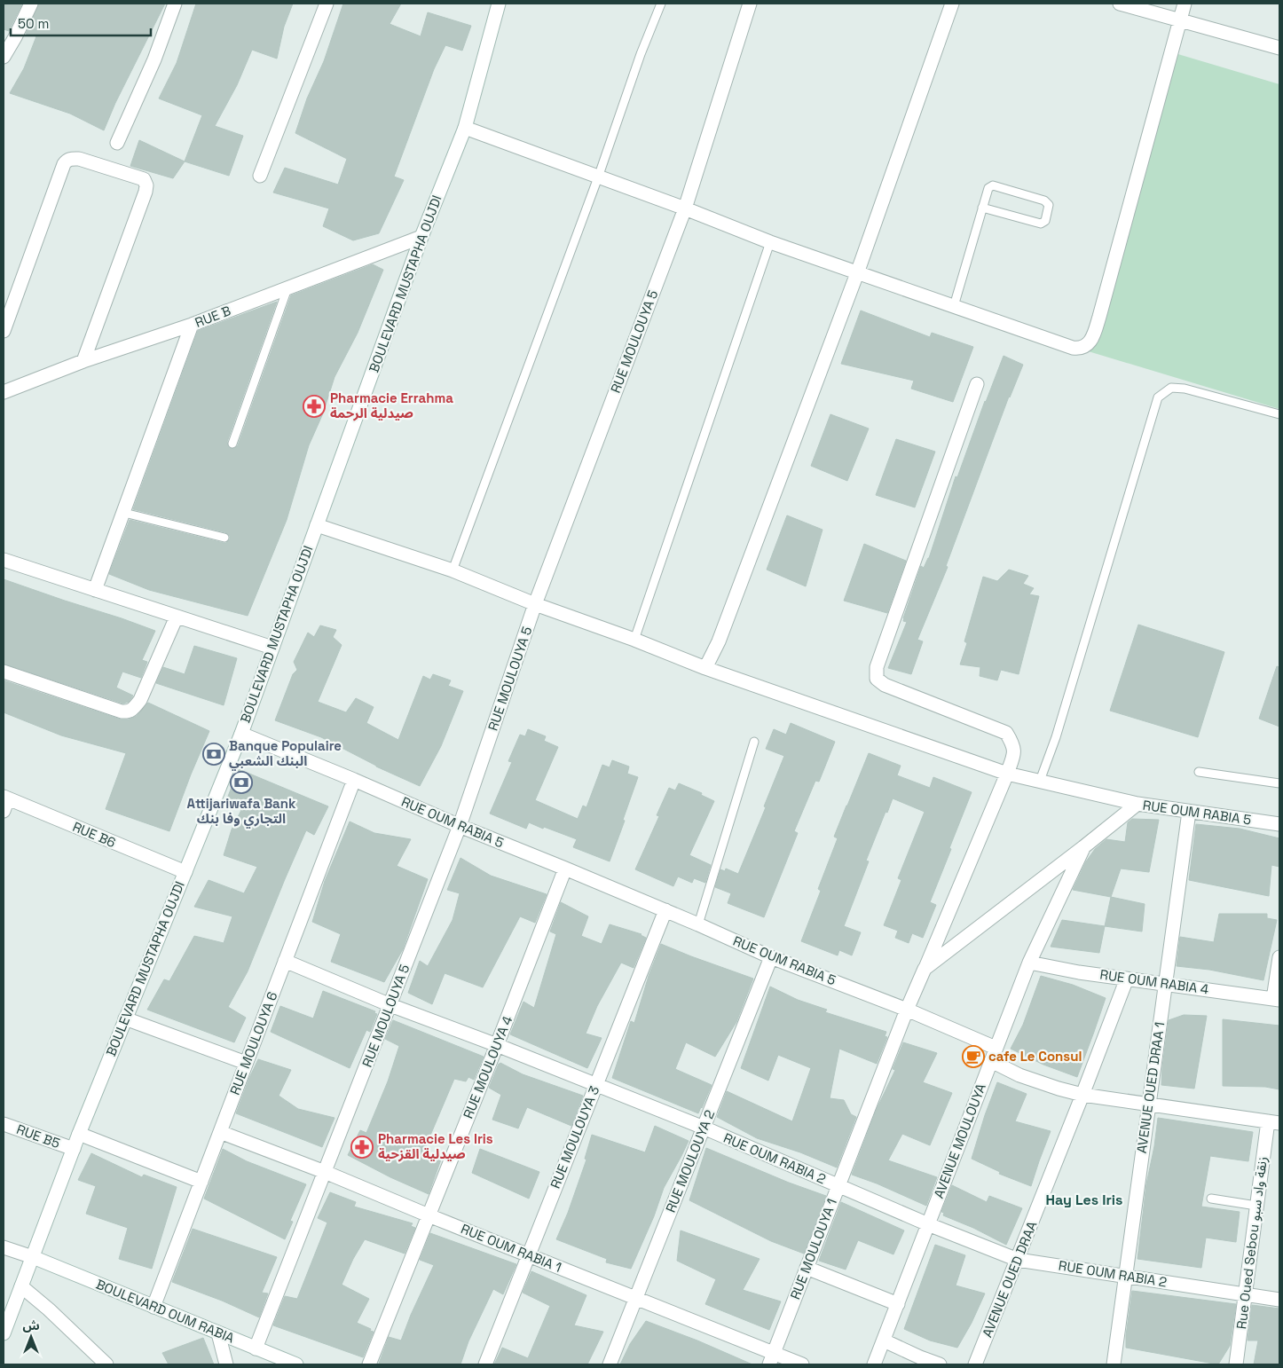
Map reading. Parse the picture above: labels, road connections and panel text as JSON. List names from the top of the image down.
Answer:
{
  "streets": {
    "street": [
      "BOULEVARD MUSTAPHA OUJDI",
      "RUE B",
      "RUE MOULOUYA 5",
      "RUE OUM RABIA 5",
      "RUE B6",
      "RUE OUM RABIA 4",
      "RUE MOULOUYA 6",
      "RUE MOULOUYA 4",
      "AVENUE OUED DRAA 1",
      "RUE B5",
      "RUE MOULOUYA 3",
      "AVENUE MOULOUYA",
      "RUE OUM RABIA 2",
      "RUE MOULOUYA 2",
      "Rue Oued Sebou زنقة واد سبو",
      "RUE OUM RABIA 1",
      "RUE MOULOUYA 1",
      "AVENUE OUED DRAA",
      "BOULEVARD OUM RABIA"
    ]
  },
  "crossings": [
    ["BOULEVARD MUSTAPHA OUJDI", "RUE B"],
    ["BOULEVARD MUSTAPHA OUJDI", "RUE OUM RABIA 5"],
    ["BOULEVARD MUSTAPHA OUJDI", "RUE B6"],
    ["BOULEVARD MUSTAPHA OUJDI", "RUE B5"],
    ["BOULEVARD MUSTAPHA OUJDI", "BOULEVARD OUM RABIA"],
    ["RUE MOULOUYA 5", "RUE OUM RABIA 5"],
    ["RUE MOULOUYA 5", "RUE OUM RABIA 2"],
    ["RUE MOULOUYA 5", "RUE OUM RABIA 1"],
    ["RUE MOULOUYA 5", "BOULEVARD OUM RABIA"],
    ["RUE OUM RABIA 5", "RUE MOULOUYA 6"],
    ["RUE OUM RABIA 5", "RUE MOULOUYA 4"],
    ["RUE OUM RABIA 5", "AVENUE OUED DRAA 1"],
    ["RUE OUM RABIA 5", "RUE MOULOUYA 3"],
    ["RUE OUM RABIA 5", "AVENUE MOULOUYA"],
    ["RUE OUM RABIA 5", "RUE MOULOUYA 2"],
    ["RUE OUM RABIA 5", "RUE MOULOUYA 1"],
    ["RUE OUM RABIA 4", "AVENUE OUED DRAA 1"],
    ["RUE OUM RABIA 4", "AVENUE MOULOUYA"],
    ["RUE OUM RABIA 4", "AVENUE OUED DRAA"],
    ["RUE MOULOUYA 6", "RUE OUM RABIA 2"],
    ["RUE MOULOUYA 6", "RUE OUM RABIA 1"],
    ["RUE MOULOUYA 6", "BOULEVARD OUM RABIA"],
    ["RUE MOULOUYA 4", "RUE OUM RABIA 2"],
    ["RUE MOULOUYA 4", "RUE OUM RABIA 1"],
    ["AVENUE OUED DRAA 1", "RUE OUM RABIA 2"],
    ["RUE MOULOUYA 3", "RUE OUM RABIA 2"],
    ["RUE MOULOUYA 3", "RUE OUM RABIA 1"],
    ["AVENUE MOULOUYA", "RUE OUM RABIA 2"],
    ["RUE OUM RABIA 2", "RUE MOULOUYA 2"],
    ["RUE OUM RABIA 2", "Rue Oued Sebou زنقة واد سبو"],
    ["RUE OUM RABIA 2", "RUE MOULOUYA 1"],
    ["RUE OUM RABIA 2", "AVENUE OUED DRAA"],
    ["RUE MOULOUYA 2", "RUE OUM RABIA 1"],
    ["RUE OUM RABIA 1", "RUE MOULOUYA 1"]
  ],
  "districts": ["Hay Les Iris"],
  "places": {
    "pharmacy": ["Pharmacie Errahma صيدلية الرحمة", "Pharmacie Les Iris صيدلية القزحية"],
    "bank": ["Banque Populaire البنك الشعبي", "Attijariwafa Bank التجاري وفا بنك"],
    "cafe": ["cafe Le Consul"]
  },
  "scale_bar": "50 m",
  "north": "top"
}
